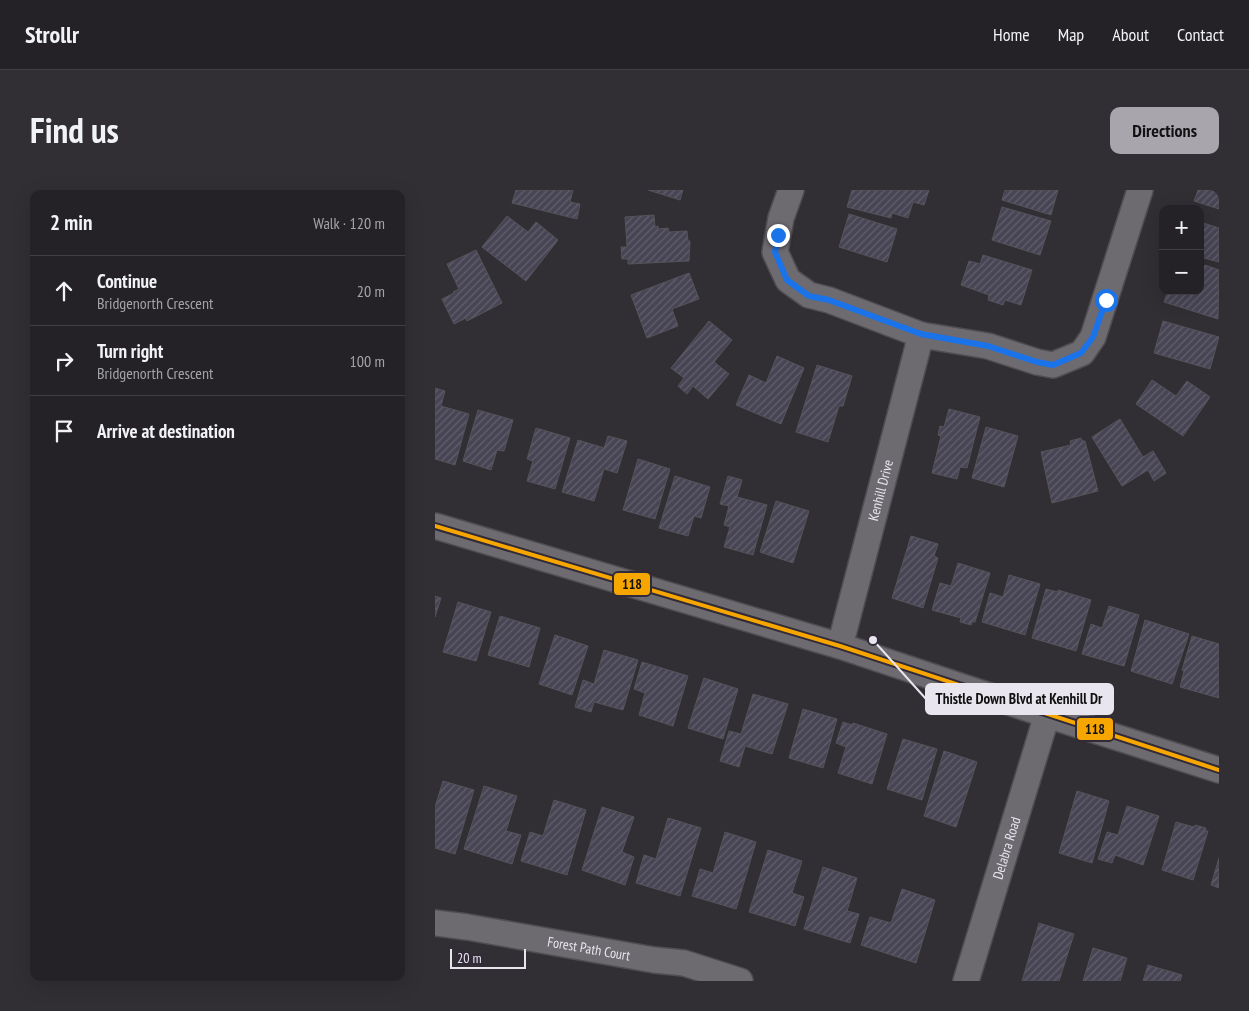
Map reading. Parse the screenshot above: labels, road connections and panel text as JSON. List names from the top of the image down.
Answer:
{
  "streets": {
    "street": ["Kenhill Drive", "Delabra Road", "Forest Path Court"]
  },
  "places": ["Thistle Down Blvd at Kenhill Dr"],
  "lines": ["transit line 118"],
  "scale_bar": "20 m",
  "page": {
    "header": "Strollr",
    "nav": [
      "Home",
      "Map",
      "About",
      "Contact"
    ],
    "title": "Find us",
    "buttons": "Directions",
    "heading": ["2 min", "Walk · 120 m"],
    "map_buttons": ["+", "−"],
    "list": [
      ["Continue", "Bridgenorth Crescent", "20 m"],
      ["Turn right", "Bridgenorth Crescent", "100 m"],
      "Arrive at destination"
    ],
    "scale": "20 m"
  }
}
